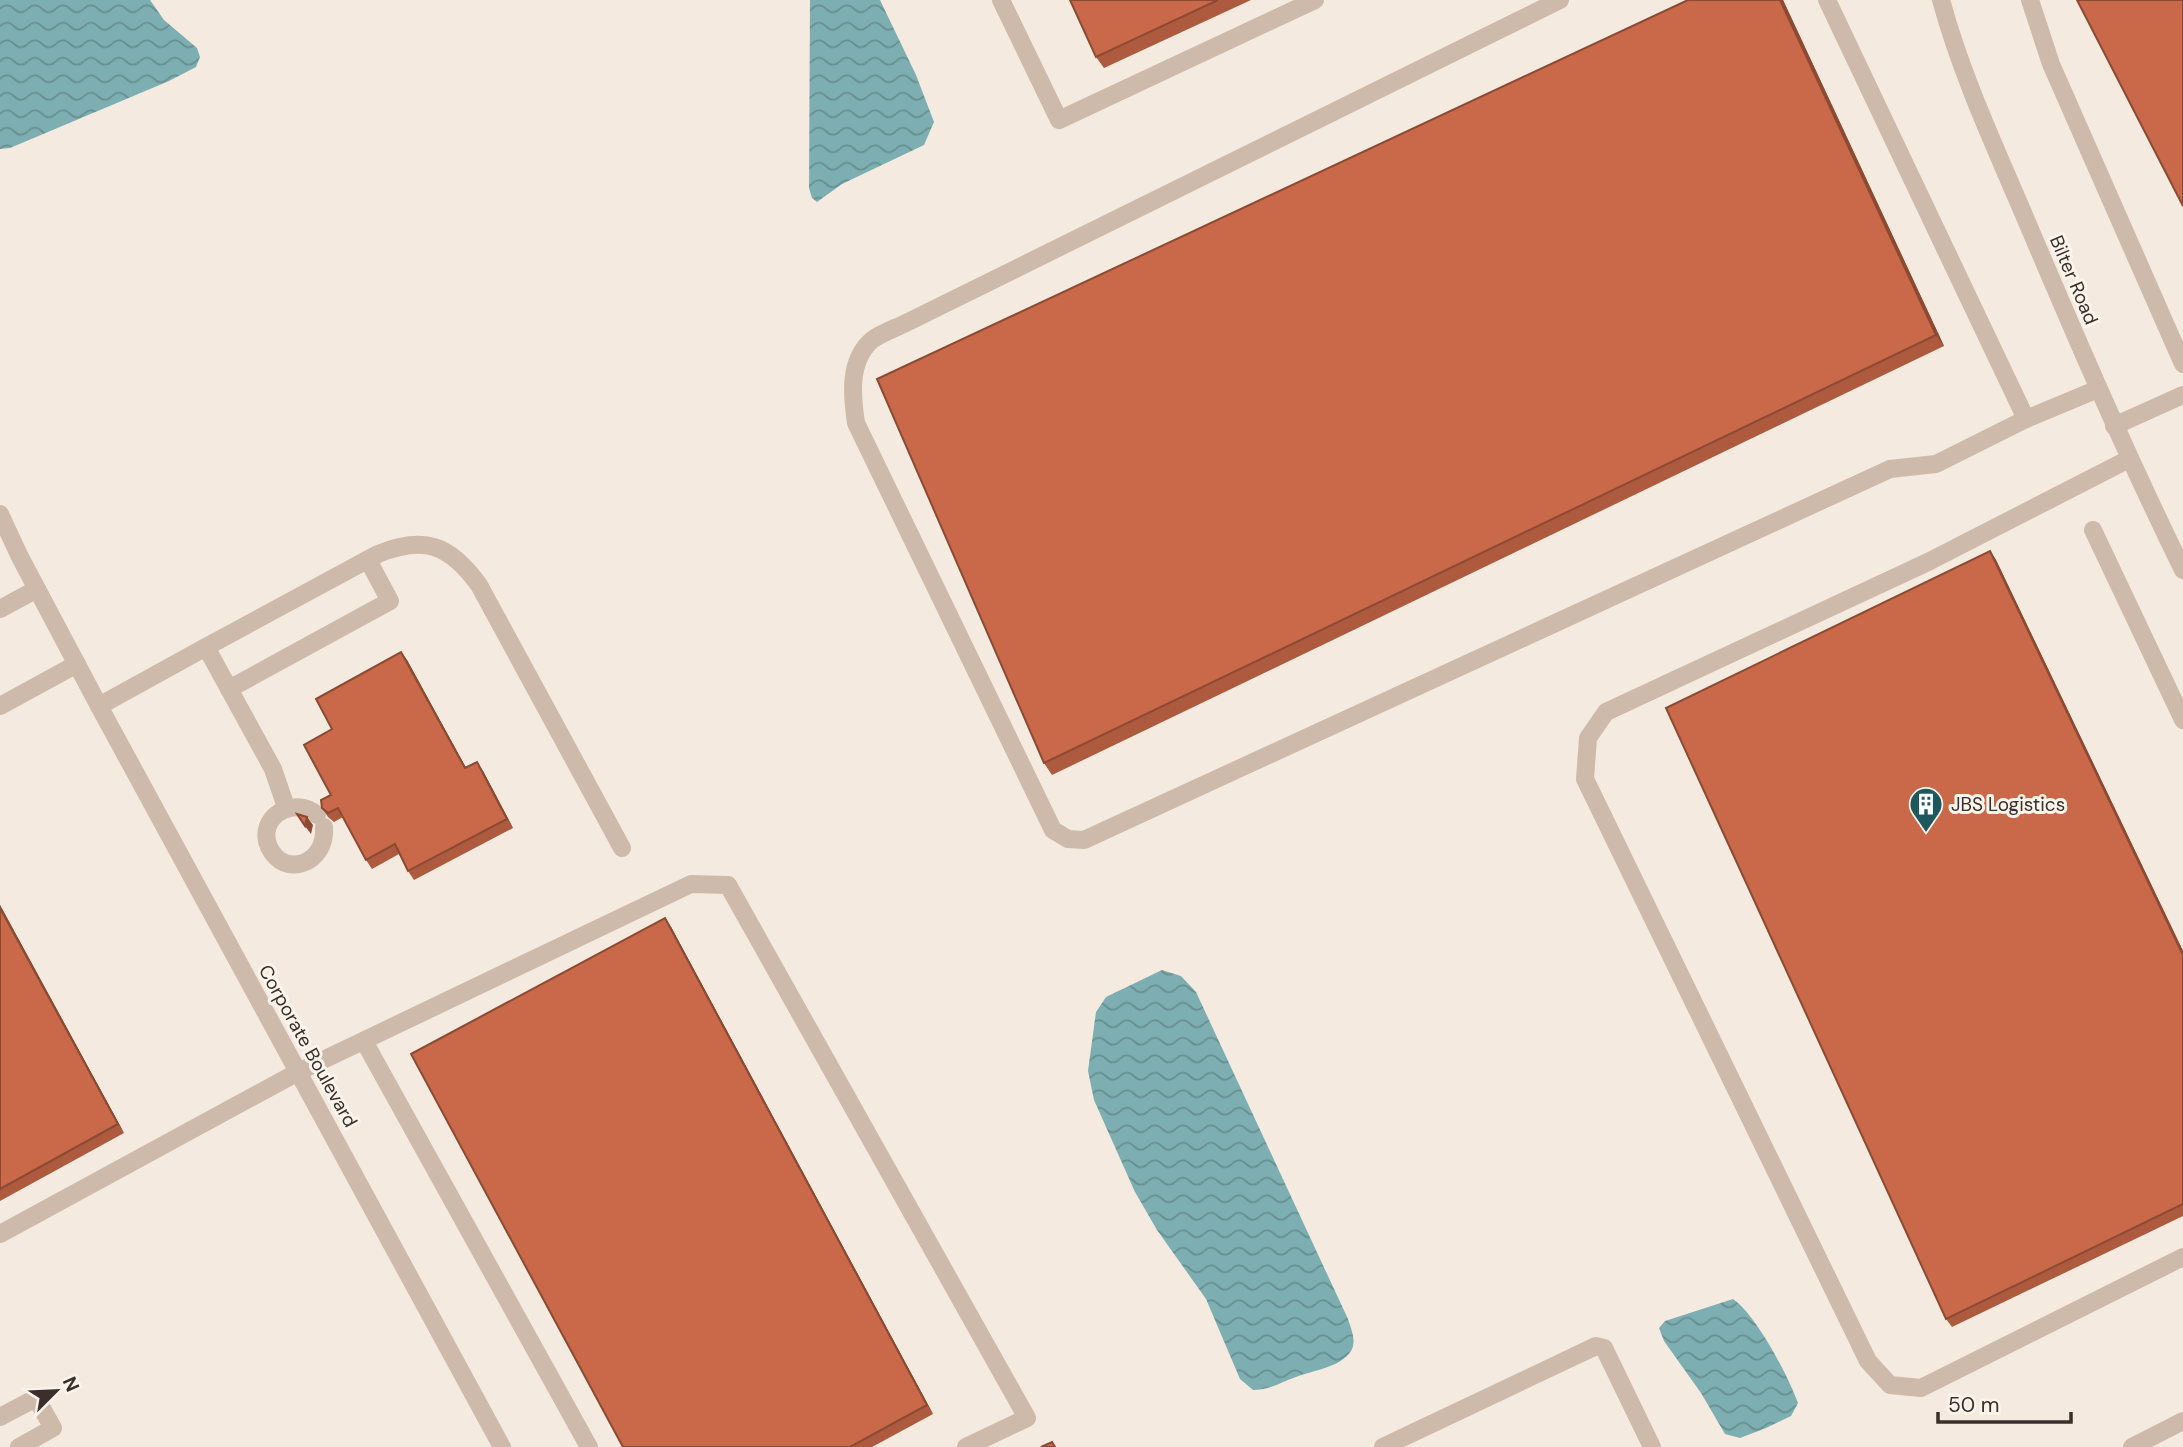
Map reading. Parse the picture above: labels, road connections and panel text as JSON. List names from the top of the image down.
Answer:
{
  "streets": {
    "street": ["Bilter Road", "Corporate Boulevard"]
  },
  "places": {
    "building": ["JBS Logistics"]
  },
  "scale_bar": "50 m",
  "north": "top right"
}
